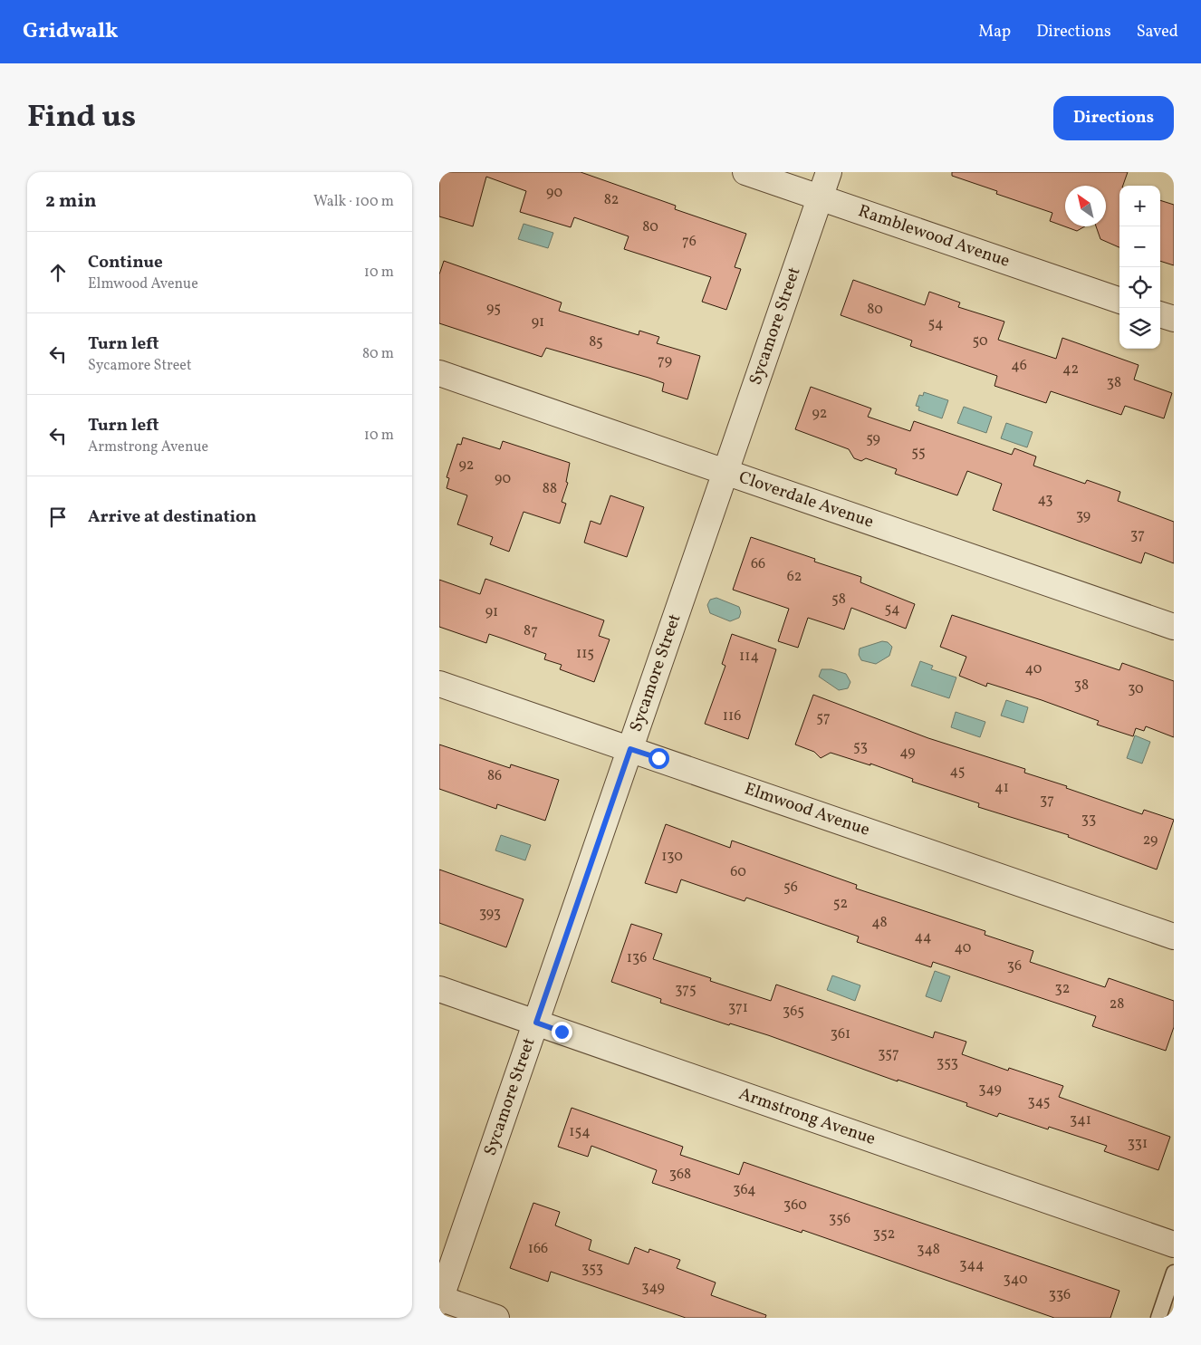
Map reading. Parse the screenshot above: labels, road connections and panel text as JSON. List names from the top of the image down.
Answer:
{
  "streets": {
    "street": [
      "Ramblewood Avenue",
      "Sycamore Street",
      "Cloverdale Avenue",
      "Elmwood Avenue",
      "Armstrong Avenue"
    ]
  },
  "crossings": [
    ["Ramblewood Avenue", "Sycamore Street"],
    ["Sycamore Street", "Cloverdale Avenue"],
    ["Sycamore Street", "Elmwood Avenue"],
    ["Sycamore Street", "Armstrong Avenue"]
  ],
  "house_numbers": [
    "90",
    "82",
    "80",
    "76",
    "95",
    "80",
    "91",
    "54",
    "50",
    "85",
    "79",
    "46",
    "42",
    "38",
    "92",
    "59",
    "55",
    "92",
    "90",
    "88",
    "43",
    "39",
    "37",
    "66",
    "62",
    "58",
    "54",
    "91",
    "87",
    "115",
    "114",
    "40",
    "38",
    "30",
    "116",
    "57",
    "53",
    "49",
    "45",
    "86",
    "41",
    "37",
    "33",
    "29",
    "130",
    "60",
    "56",
    "52",
    "393",
    "48",
    "44",
    "40",
    "136",
    "36",
    "32",
    "375",
    "28",
    "371",
    "365",
    "361",
    "357",
    "353",
    "349",
    "345",
    "341",
    "154",
    "331",
    "368",
    "364",
    "360",
    "356",
    "352",
    "166",
    "348",
    "344",
    "353",
    "340",
    "349",
    "336"
  ],
  "north": "top left",
  "page": {
    "header": "Gridwalk",
    "nav": ["Map", "Directions", "Saved"],
    "title": "Find us",
    "buttons": "Directions",
    "heading": ["2 min", "Walk · 100 m"],
    "map_buttons": ["+", "−"],
    "list": [
      ["Continue", "Elmwood Avenue", "10 m"],
      ["Turn left", "Sycamore Street", "80 m"],
      ["Turn left", "Armstrong Avenue", "10 m"],
      "Arrive at destination"
    ]
  }
}
